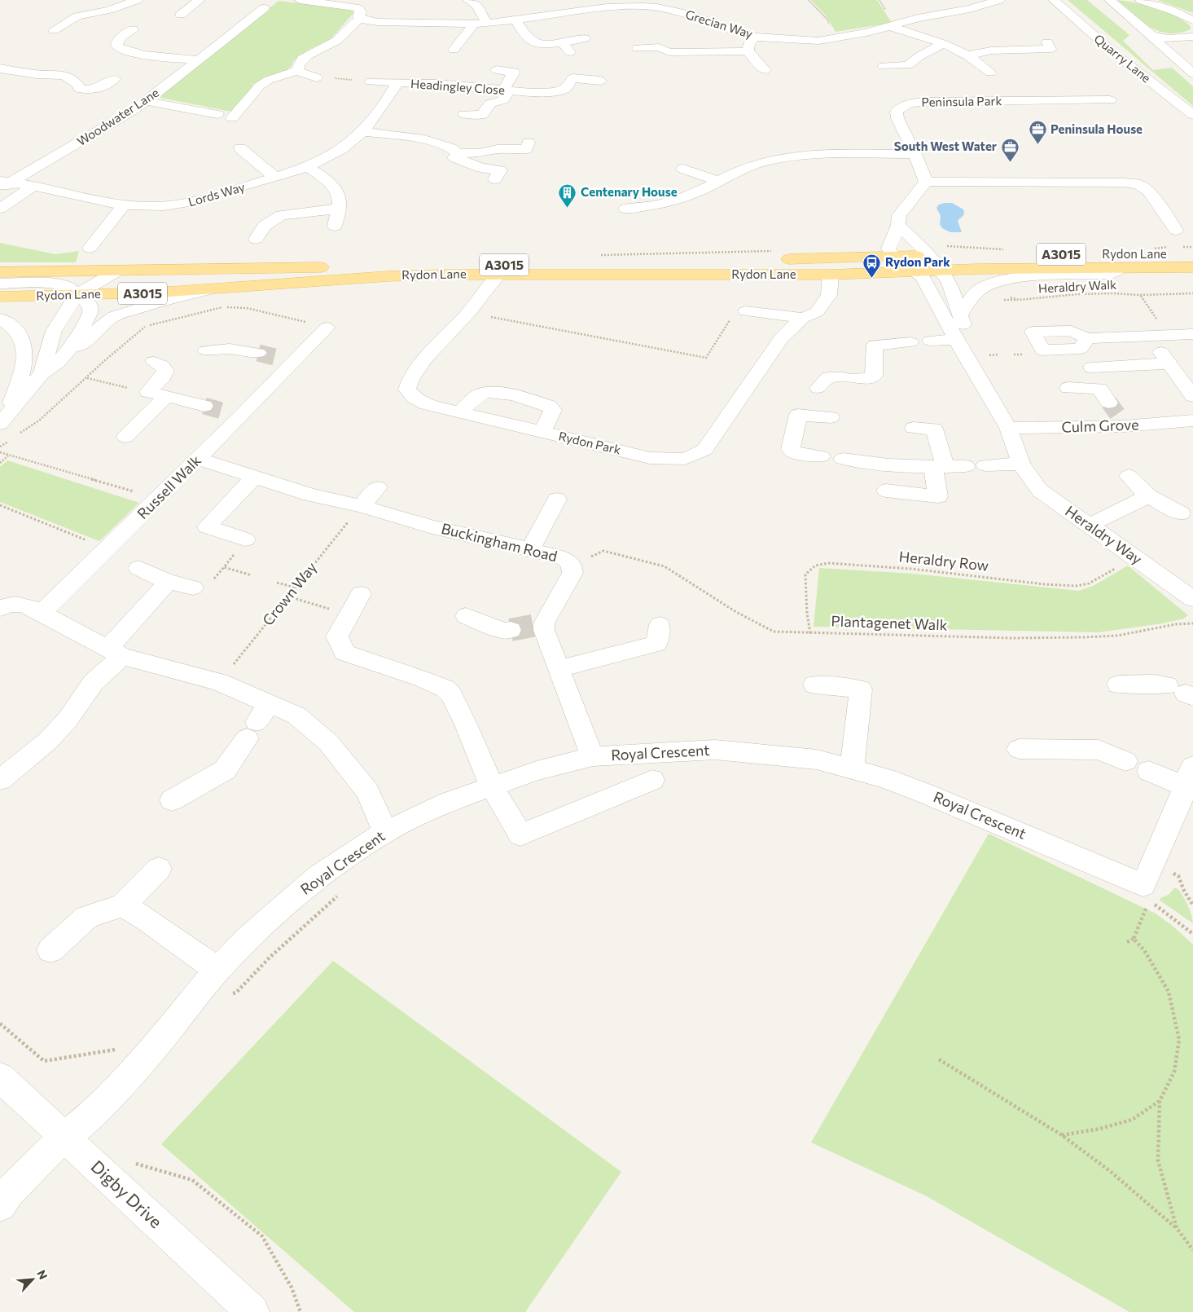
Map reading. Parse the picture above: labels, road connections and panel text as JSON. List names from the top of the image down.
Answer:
{
  "streets": {
    "main road": ["A3015", "Rydon Lane"],
    "street": [
      "Grecian Way",
      "Quarry Lane",
      "Headingley Close",
      "Peninsula Park",
      "Woodwater Lane",
      "Lords Way",
      "Culm Grove",
      "Rydon Park",
      "Russell Walk",
      "Heraldry Way",
      "Buckingham Road",
      "Royal Crescent",
      "Digby Drive"
    ],
    "path": [
      "Heraldry Walk",
      "Heraldry Row",
      "Crown Way",
      "Plantagenet Walk"
    ]
  },
  "crossings": [
    ["Headingley Close", "Lords Way"],
    ["Woodwater Lane", "Lords Way"],
    ["Rydon Lane", "Rydon Park"],
    ["Rydon Lane", "Heraldry Way"],
    ["Culm Grove", "Heraldry Way"],
    ["Russell Walk", "Buckingham Road"],
    ["Heraldry Way", "Heraldry Row"],
    ["Buckingham Road", "Crown Way"],
    ["Buckingham Road", "Royal Crescent"],
    ["Heraldry Row", "Plantagenet Walk"],
    ["Royal Crescent", "Digby Drive"]
  ],
  "places": {
    "office": ["Peninsula House", "South West Water"],
    "building": ["Centenary House"],
    "bus stop": ["Rydon Park"]
  },
  "north": "top right"
}
